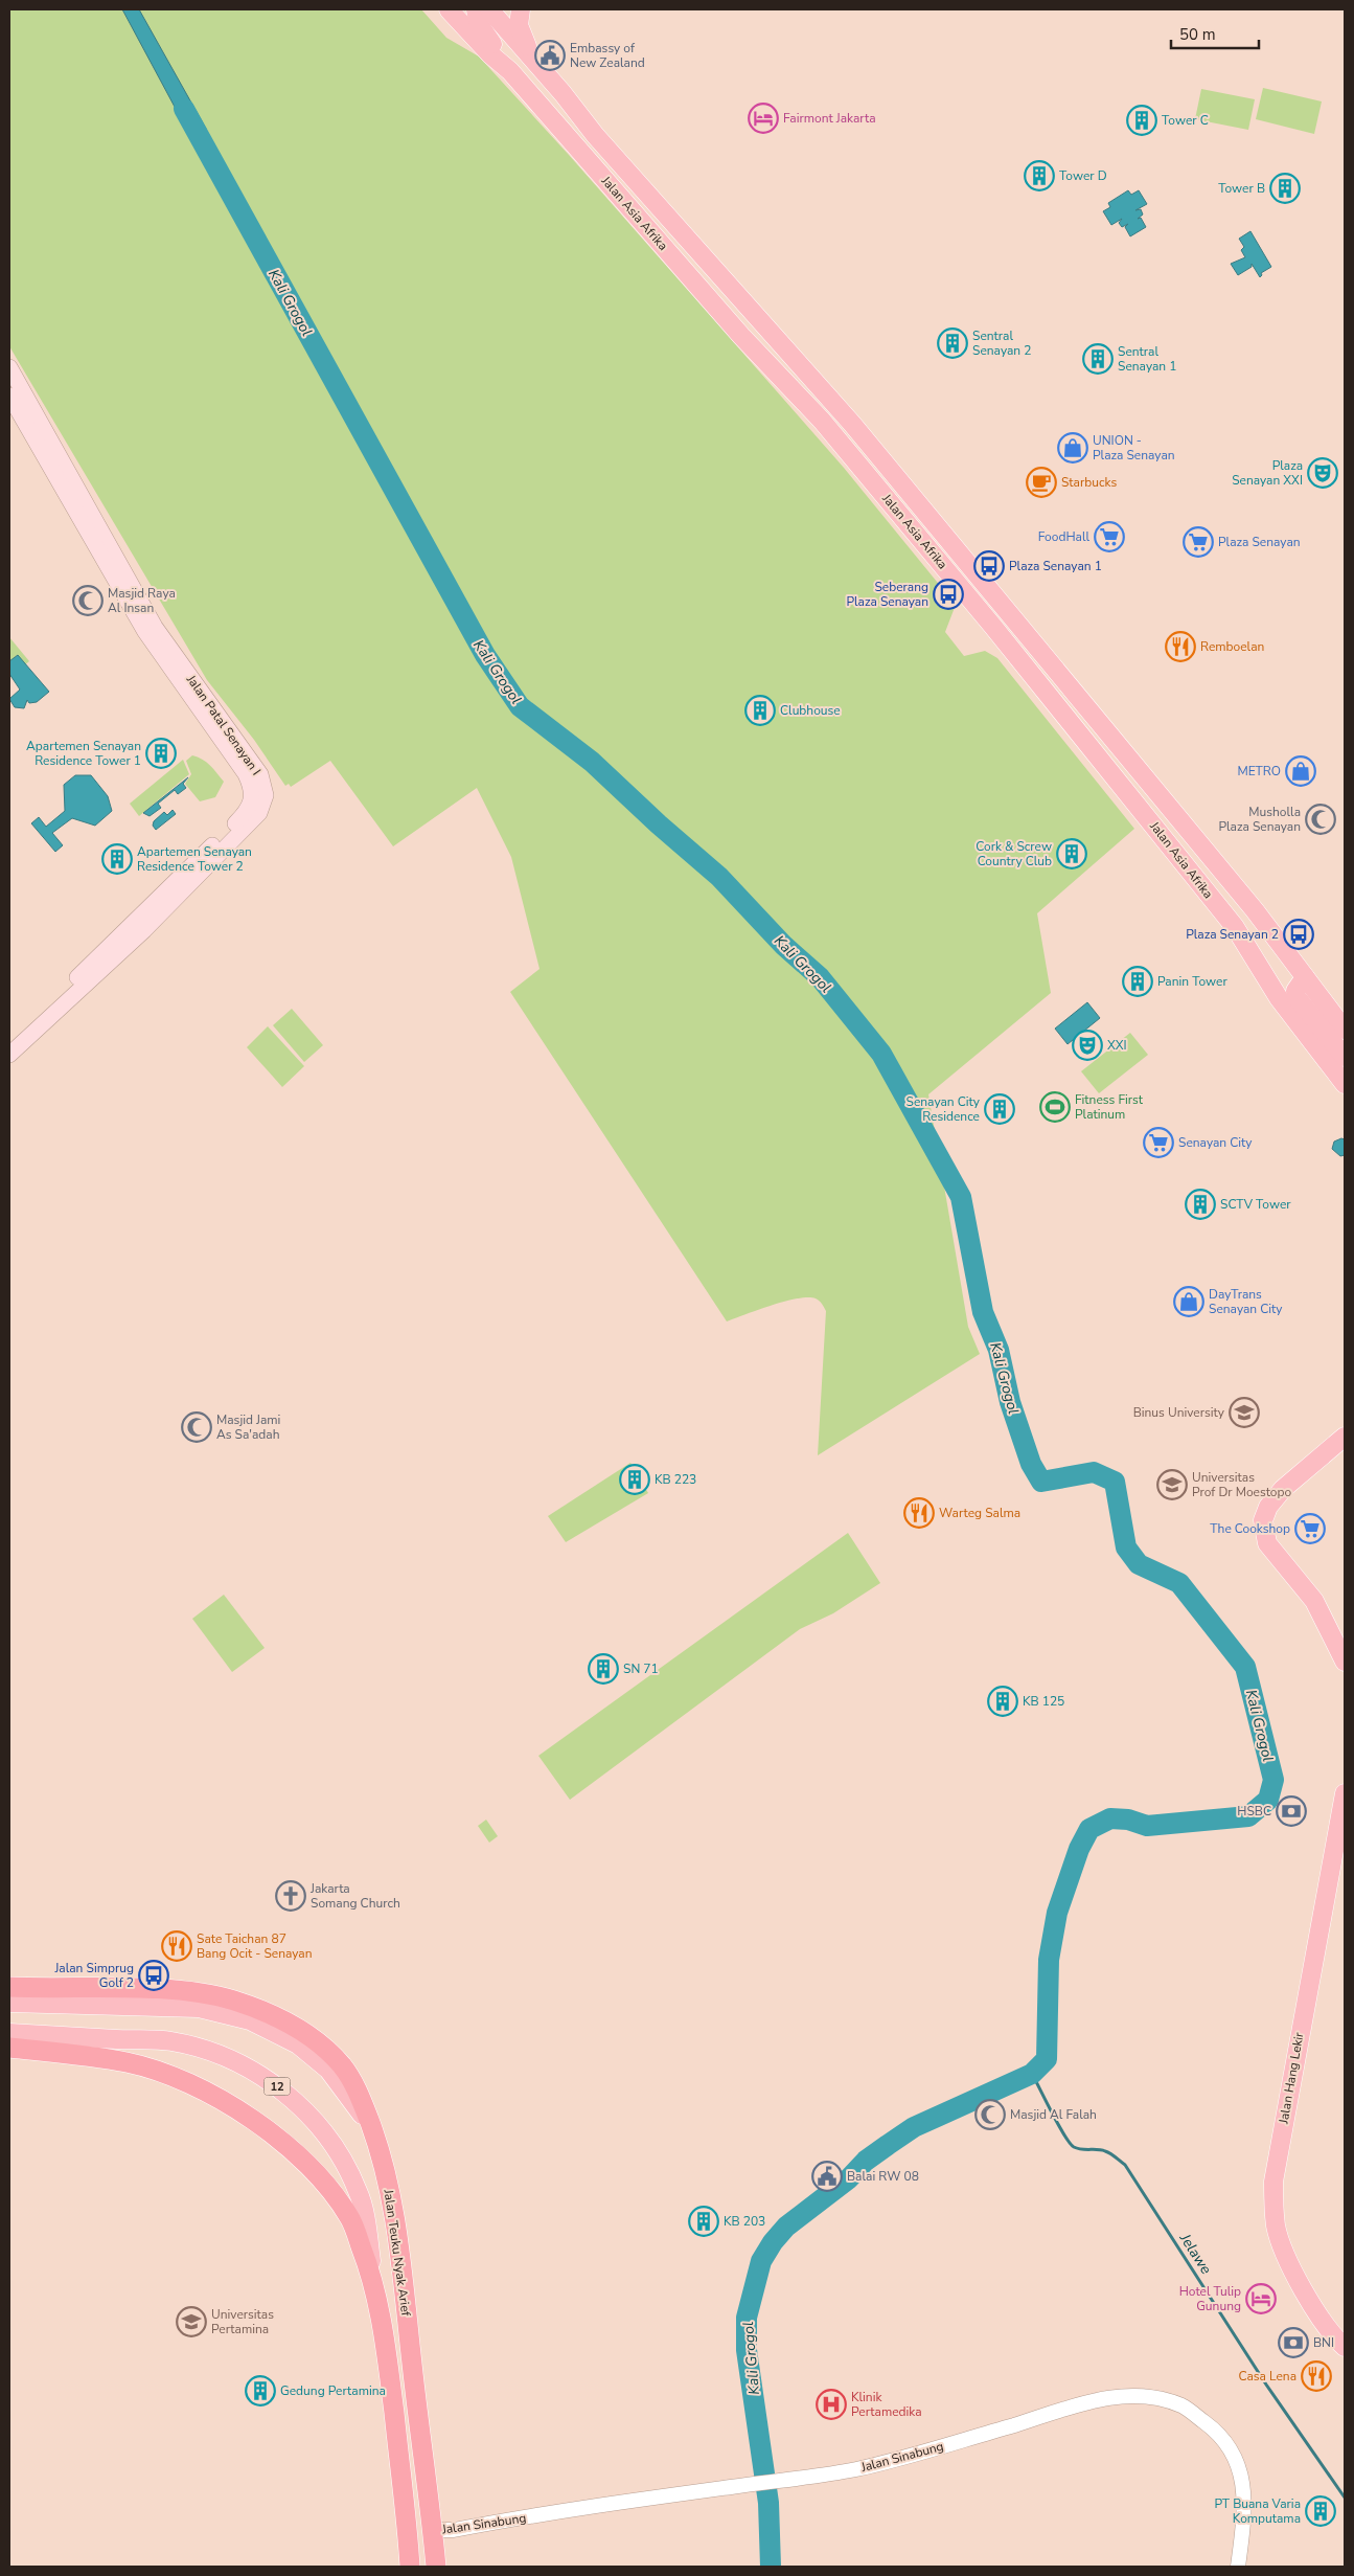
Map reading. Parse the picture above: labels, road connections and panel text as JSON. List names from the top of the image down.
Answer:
{
  "streets": {
    "highway": ["12", "Jalan Teuku Nyak Arief"],
    "main road": ["Jalan Asia Afrika", "Jalan Patal Senayan I", "Jalan Hang Lekir"],
    "street": ["Jalan Sinabung"]
  },
  "crossings": [
    ["Jalan Teuku Nyak Arief", "Jalan Sinabung"]
  ],
  "water": ["Kali Grogol", "Jelawe"],
  "places": {
    "public building": ["Embassy of New Zealand", "Balai RW 08"],
    "hotel": ["Fairmont Jakarta", "Hotel Tulip Gunung"],
    "building": [
      "Tower C",
      "Tower D",
      "Tower B",
      "Sentral Senayan 2",
      "Sentral Senayan 1",
      "Clubhouse",
      "Apartemen Senayan Residence Tower 1",
      "Cork & Screw Country Club",
      "Apartemen Senayan Residence Tower 2",
      "Panin Tower",
      "Senayan City Residence",
      "SCTV Tower",
      "KB 223",
      "SN 71",
      "KB 125",
      "KB 203",
      "Gedung Pertamina",
      "PT Buana Varia Komputama"
    ],
    "shop": ["UNION - Plaza Senayan", "METRO", "DayTrans Senayan City"],
    "theatre": ["Plaza Senayan XXI", "XXI"],
    "cafe": ["Starbucks"],
    "supermarket": [
      "FoodHall",
      "Plaza Senayan",
      "Senayan City",
      "The Cookshop"
    ],
    "bus stop": [
      "Plaza Senayan 1",
      "Seberang Plaza Senayan",
      "Plaza Senayan 2",
      "Jalan Simprug Golf 2"
    ],
    "mosque": [
      "Masjid Raya Al Insan",
      "Musholla Plaza Senayan",
      "Masjid Jami As Sa'adah",
      "Masjid Al Falah"
    ],
    "restaurant": [
      "Remboelan",
      "Warteg Salma",
      "Sate Taichan 87 Bang Ocit - Senayan",
      "Casa Lena"
    ],
    "sports": ["Fitness First Platinum"],
    "school or university": ["Binus University", "Universitas Prof Dr Moestopo", "Universitas Pertamina"],
    "bank": ["HSBC", "BNI"],
    "church": ["Jakarta Somang Church"],
    "hospital": ["Klinik Pertamedika"]
  },
  "scale_bar": "50 m"
}
